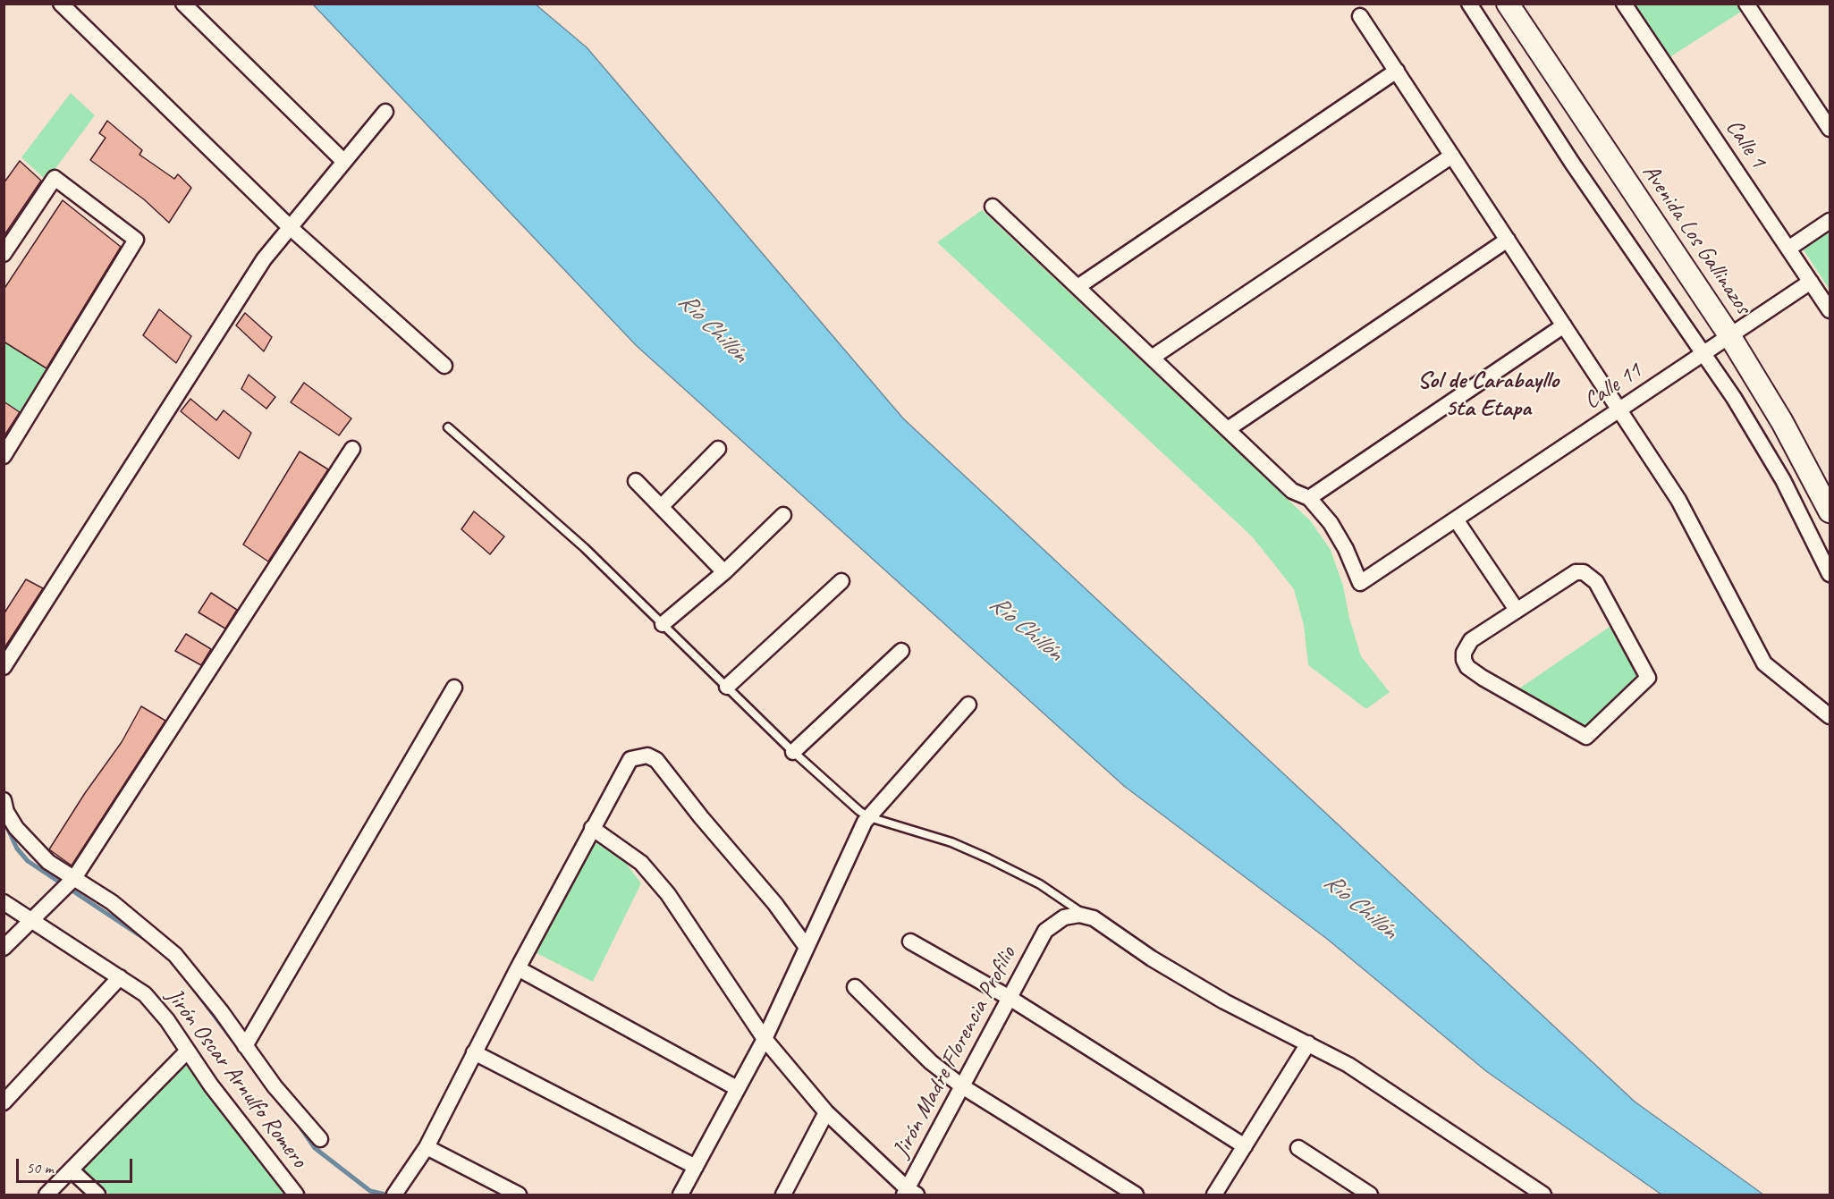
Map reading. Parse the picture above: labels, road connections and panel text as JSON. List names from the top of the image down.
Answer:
{
  "streets": {
    "street": [
      "Calle 1",
      "Avenida Los Gallinazos",
      "Calle 11",
      "Jirón Madre Florencia Profilio",
      "Jirón Oscar Arnulfo Romero"
    ]
  },
  "crossings": [
    ["Calle 1", "Calle 11"],
    ["Avenida Los Gallinazos", "Calle 11"]
  ],
  "districts": ["Sol de Carabayllo 5ta Etapa"],
  "water": ["Río Chillón"],
  "scale_bar": "50 m"
}
